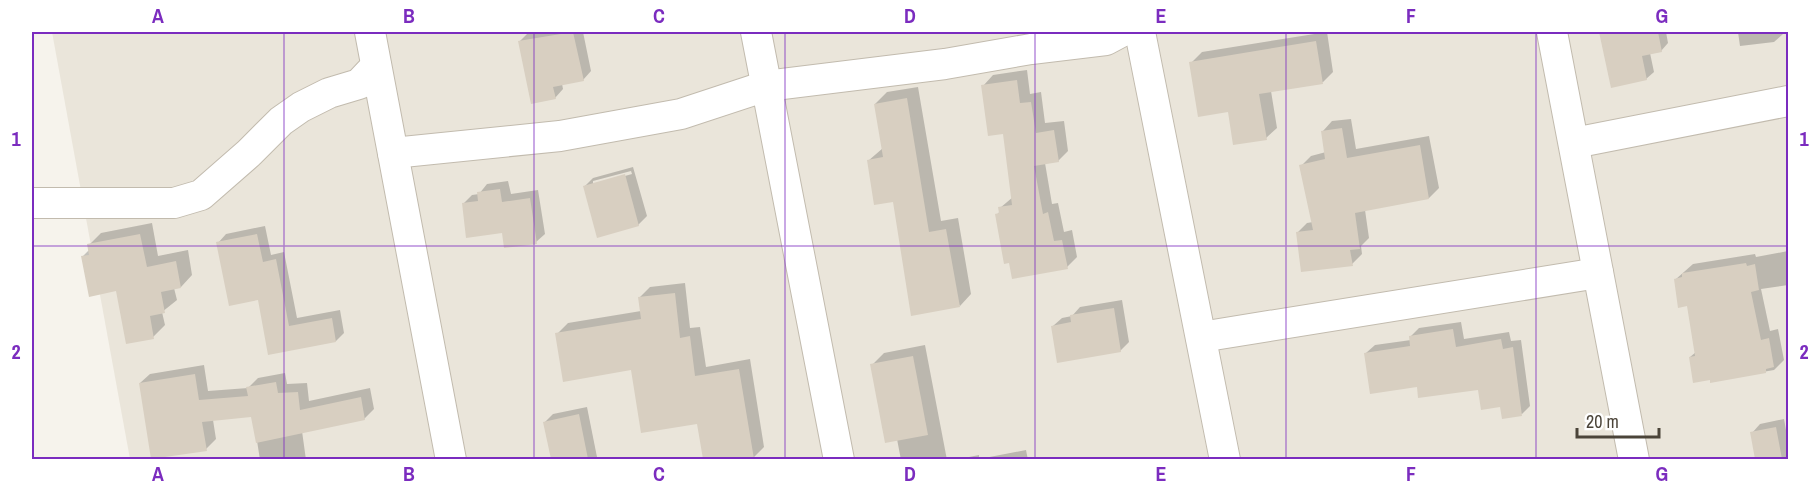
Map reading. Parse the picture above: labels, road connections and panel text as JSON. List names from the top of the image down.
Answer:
{
  "scale_bar": "20 m",
  "grid": {
    "columns": [
      "A",
      "B",
      "C",
      "D",
      "E",
      "F",
      "G"
    ],
    "rows": ["1", "2"]
  }
}
